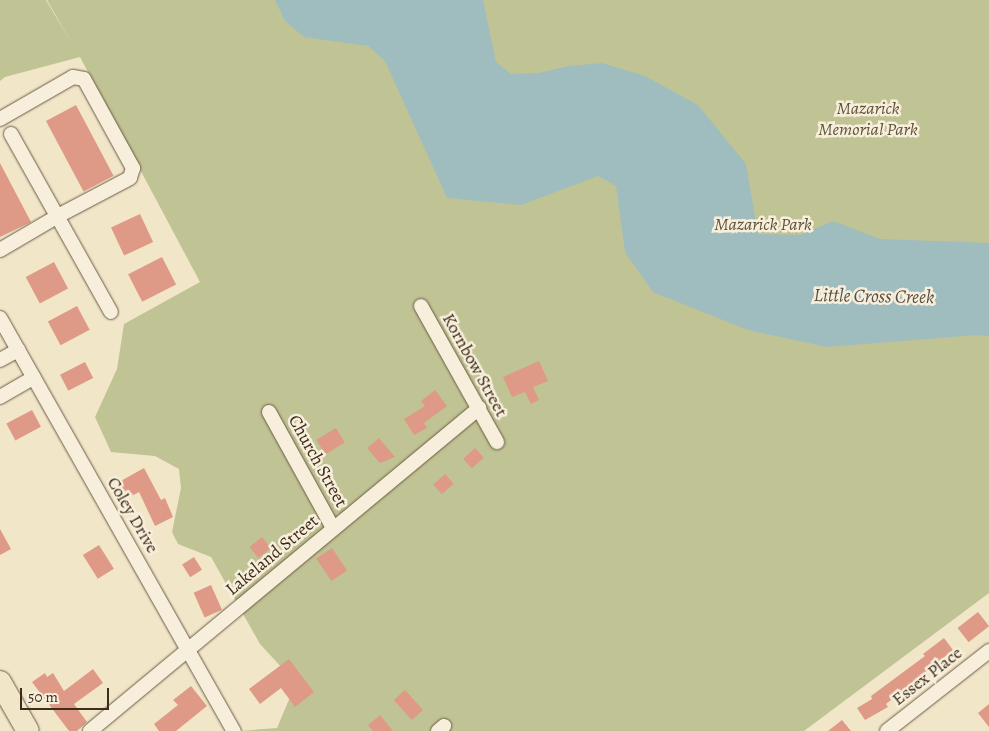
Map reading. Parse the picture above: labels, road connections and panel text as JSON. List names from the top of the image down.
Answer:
{
  "streets": {
    "street": [
      "Kornbow Street",
      "Church Street",
      "Coley Drive",
      "Lakeland Street",
      "Essex Place"
    ]
  },
  "crossings": [
    ["Kornbow Street", "Lakeland Street"],
    ["Church Street", "Lakeland Street"],
    ["Coley Drive", "Lakeland Street"]
  ],
  "water": ["Little Cross Creek"],
  "parks": ["Mazarick Memorial Park", "Mazarick Park"],
  "scale_bar": "50 m"
}
